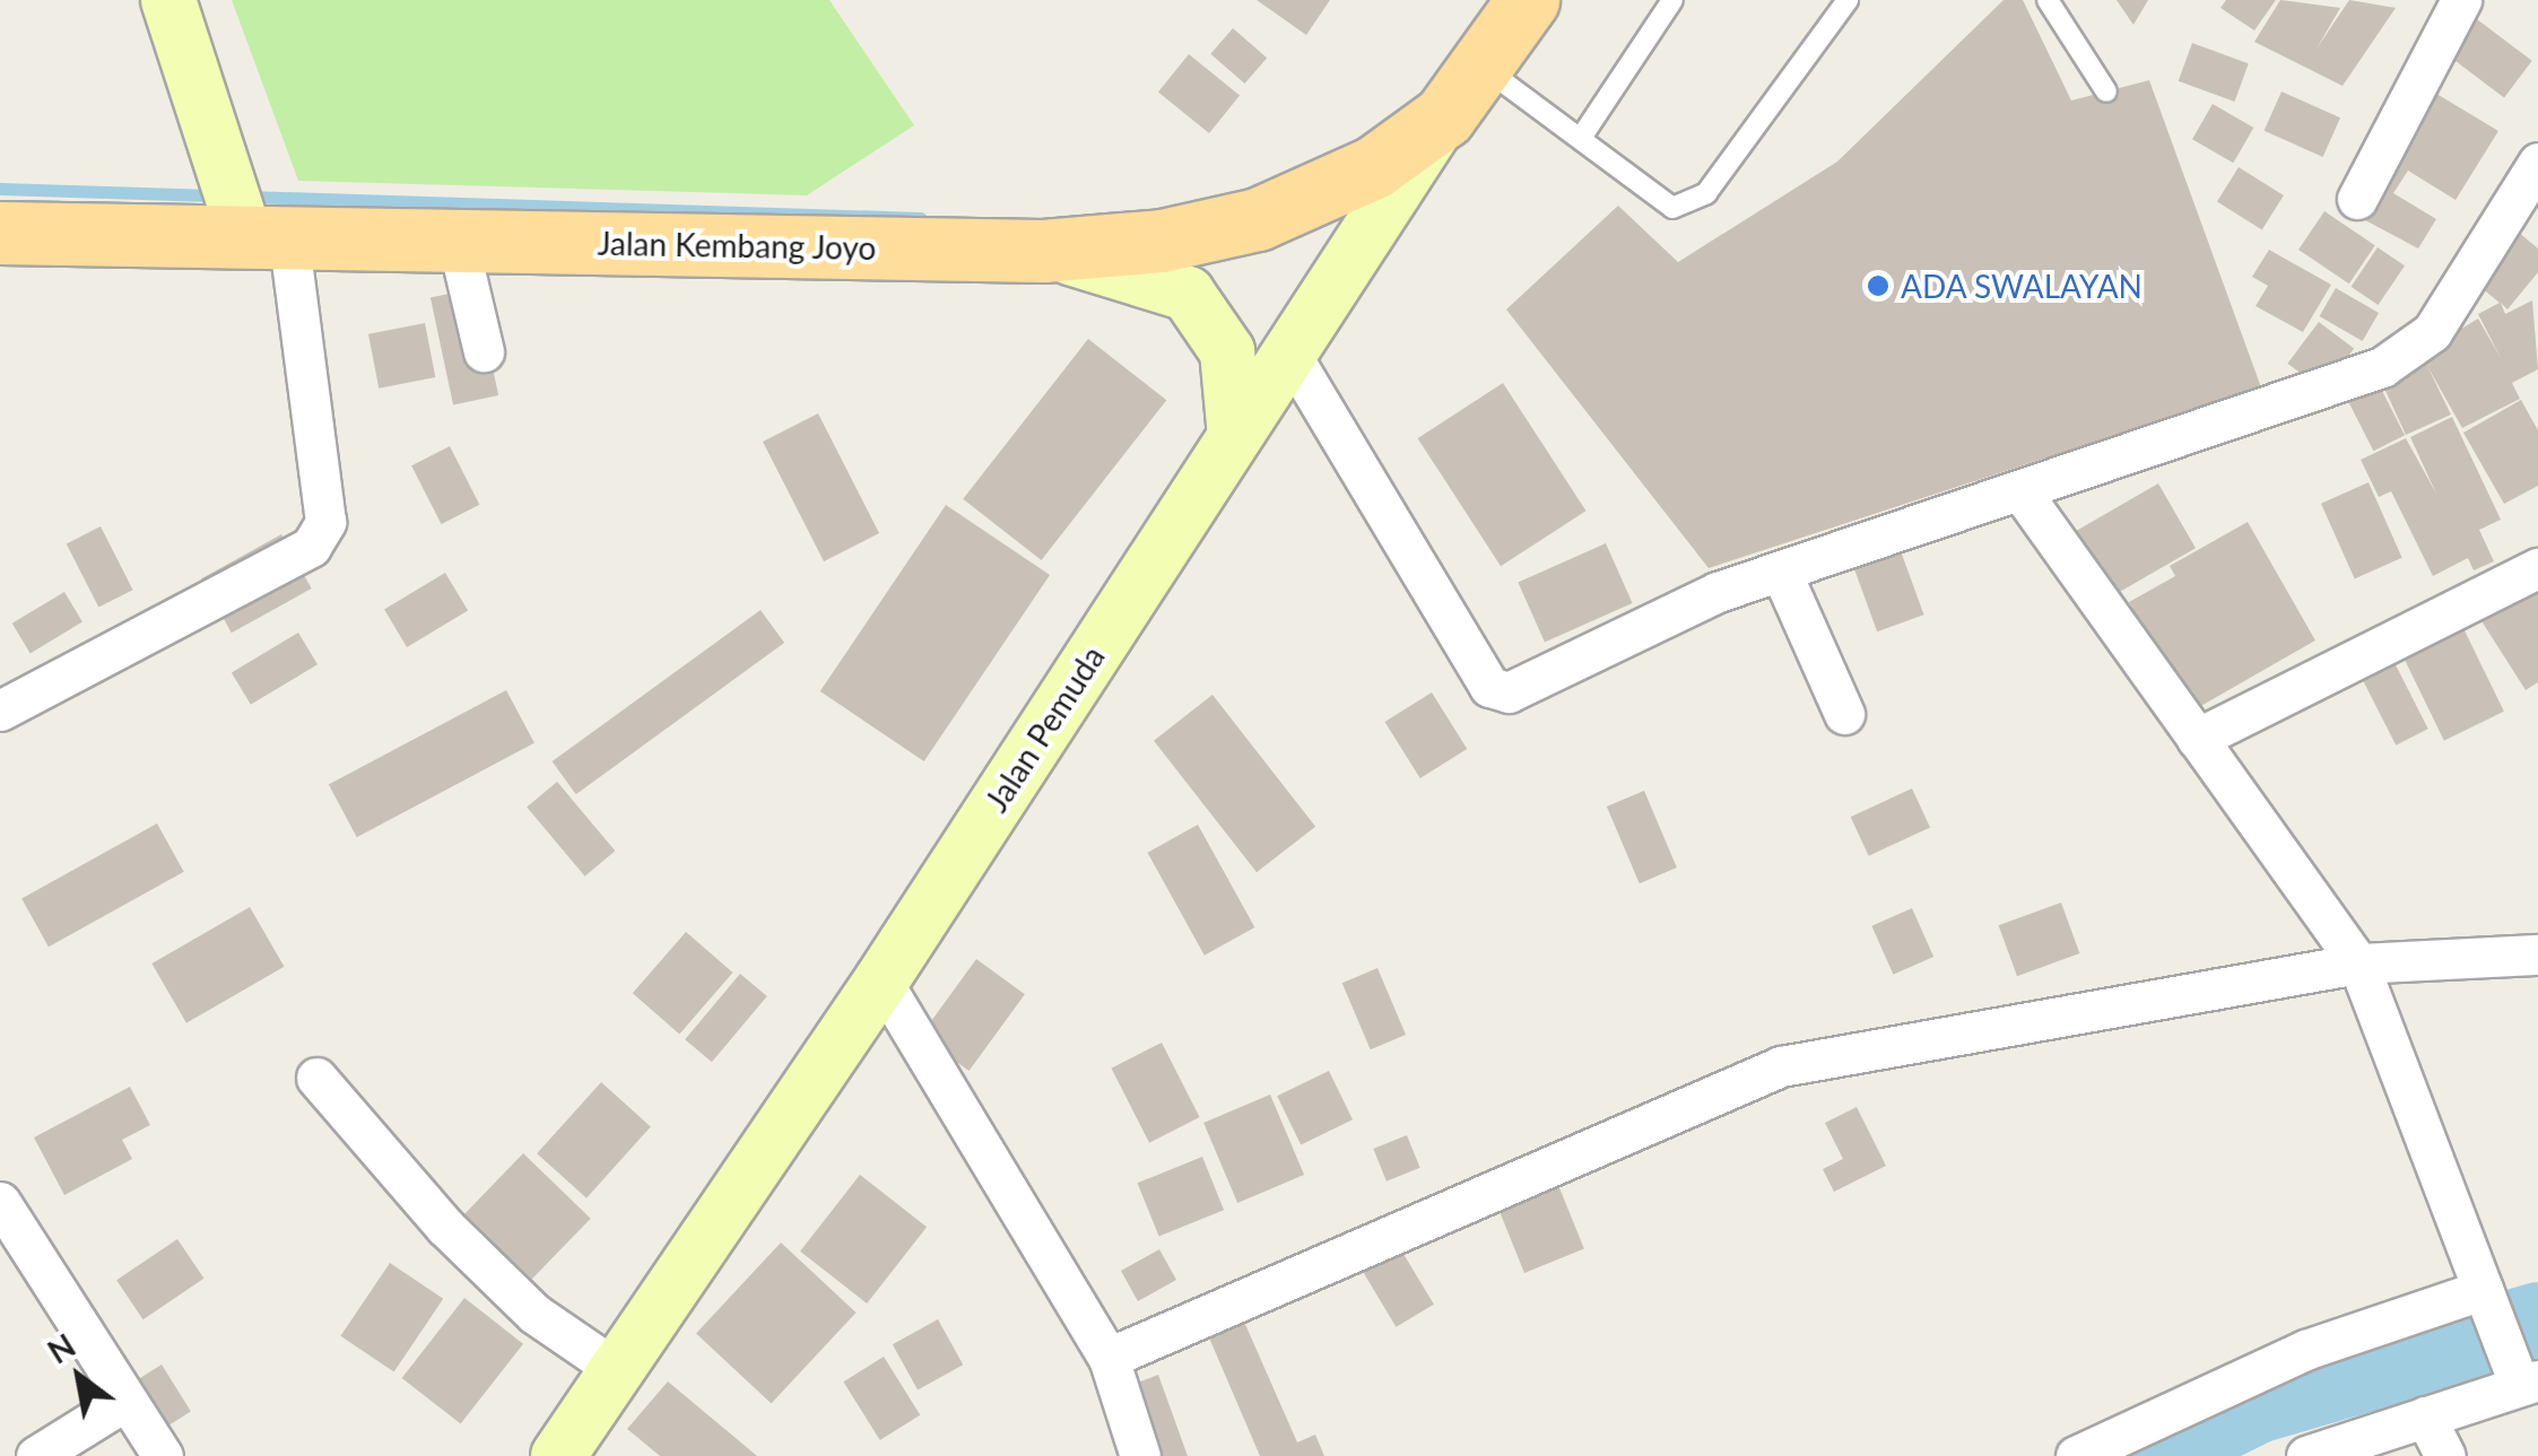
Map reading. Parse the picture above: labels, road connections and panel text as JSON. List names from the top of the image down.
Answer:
{
  "streets": {
    "main road": ["Jalan Kembang Joyo", "Jalan Pemuda"]
  },
  "crossings": [
    ["Jalan Kembang Joyo", "Jalan Pemuda"]
  ],
  "places": ["ADA SWALAYAN"],
  "north": "top left"
}
